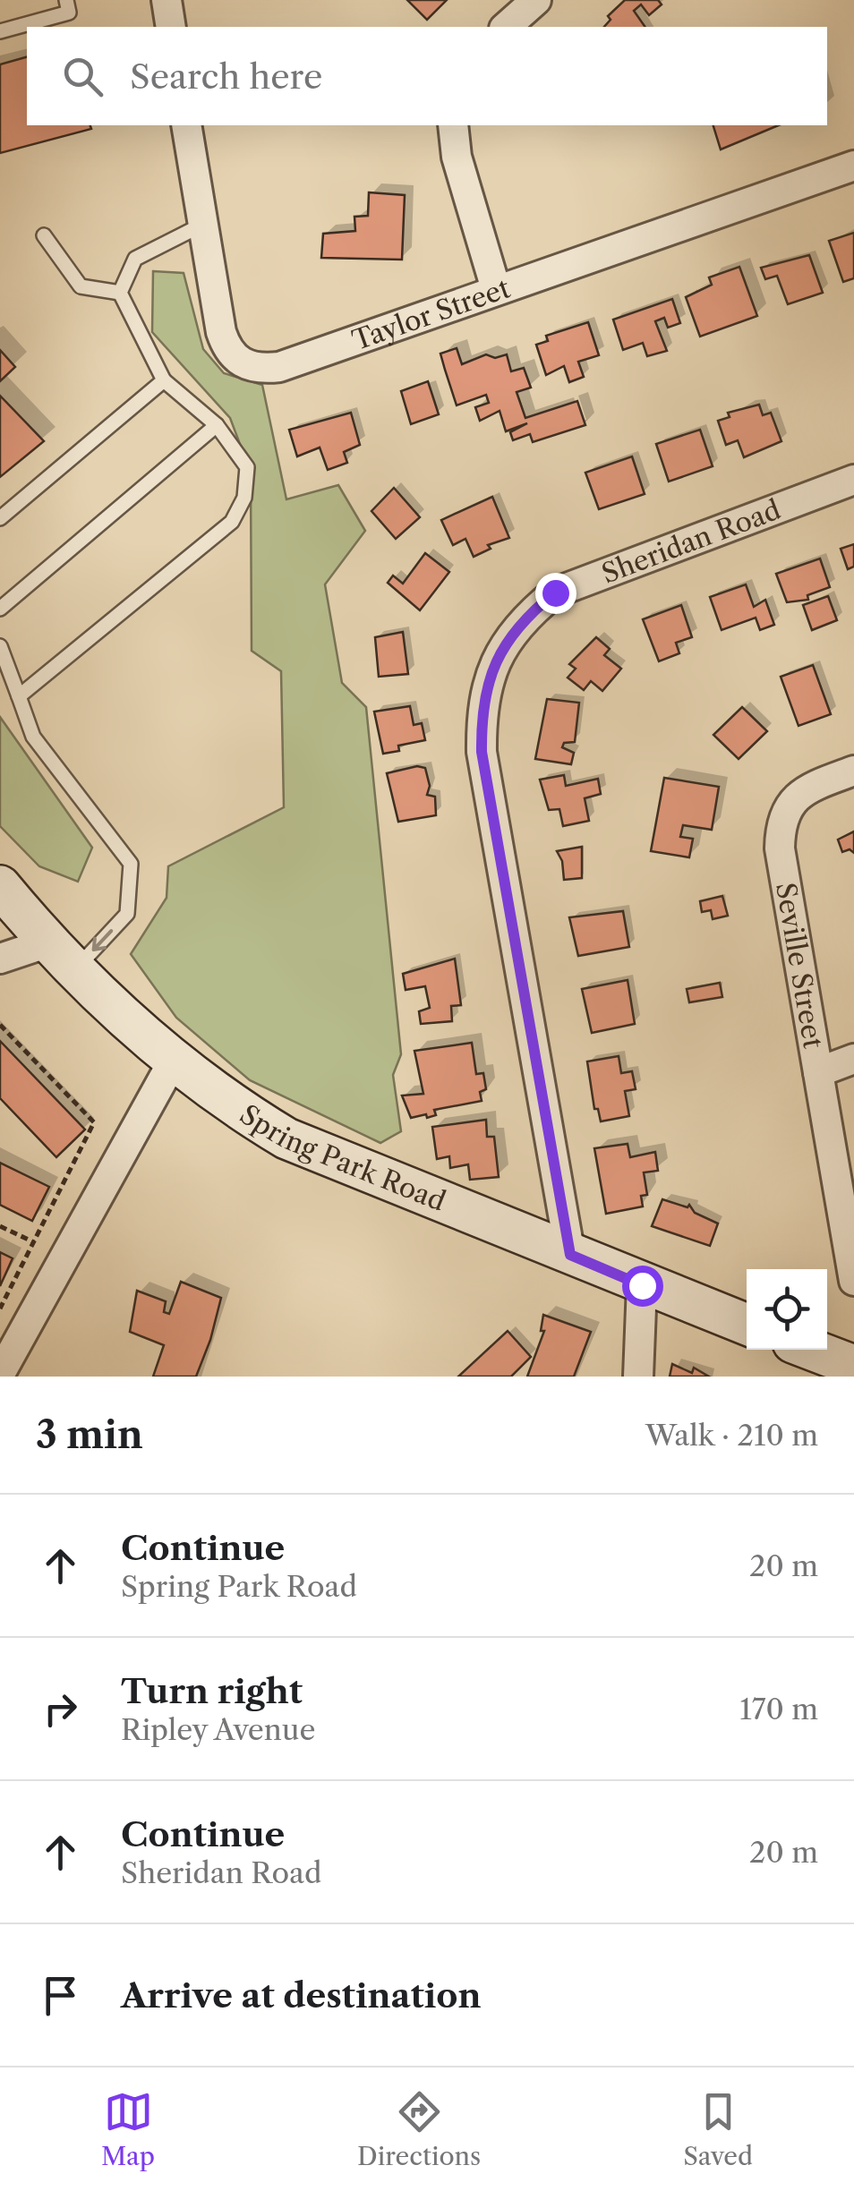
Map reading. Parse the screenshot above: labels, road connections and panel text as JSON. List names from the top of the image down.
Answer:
{
  "streets": {
    "main road": ["Spring Park Road"],
    "street": ["Taylor Street", "Sheridan Road", "Seville Street"]
  },
  "crossings": [
    ["Sheridan Road", "Spring Park Road"]
  ],
  "page": {
    "search": "Search here",
    "heading": ["3 min", "Walk · 210 m"],
    "list": [
      ["Continue", "Spring Park Road", "20 m"],
      ["Turn right", "Ripley Avenue", "170 m"],
      ["Continue", "Sheridan Road", "20 m"],
      "Arrive at destination"
    ],
    "nav": ["Map", "Directions", "Saved"]
  }
}
